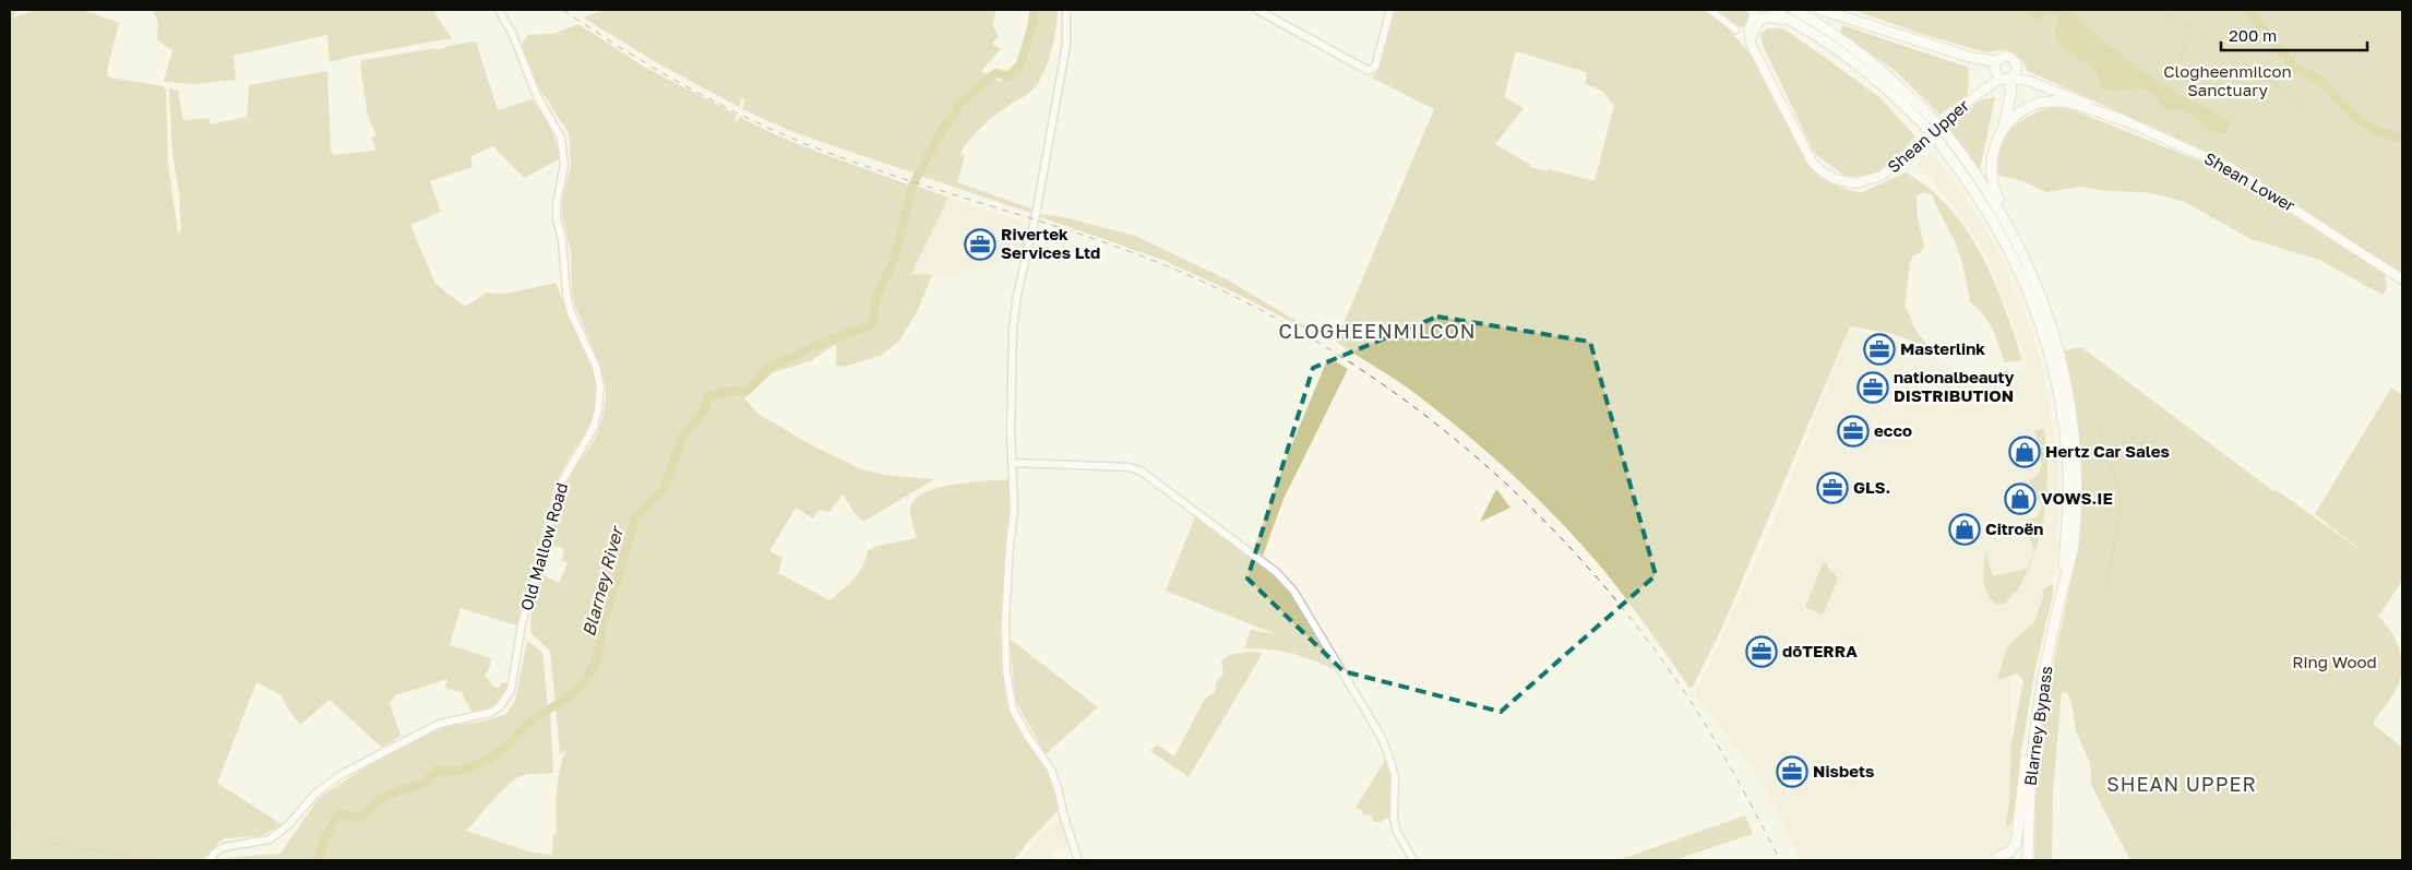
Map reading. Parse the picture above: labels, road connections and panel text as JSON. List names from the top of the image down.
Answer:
{
  "streets": {
    "highway": ["Blarney Bypass"],
    "main road": ["Shean Upper", "Shean Lower"],
    "street": ["Old Mallow Road"]
  },
  "crossings": [
    ["Shean Upper", "Shean Lower"]
  ],
  "districts": ["CLOGHEENMILCON", "SHEAN UPPER"],
  "water": ["Blarney River"],
  "parks": ["Clogheenmilcon Sanctuary", "Ring Wood"],
  "places": {
    "office": [
      "Rivertek Services Ltd",
      "Masterlink",
      "nationalbeauty DISTRIBUTION",
      "ecco",
      "GLS.",
      "dōTERRA",
      "Nisbets"
    ],
    "shop": ["Hertz Car Sales", "VOWS.IE", "Citroën"]
  },
  "scale_bar": "200 m"
}
